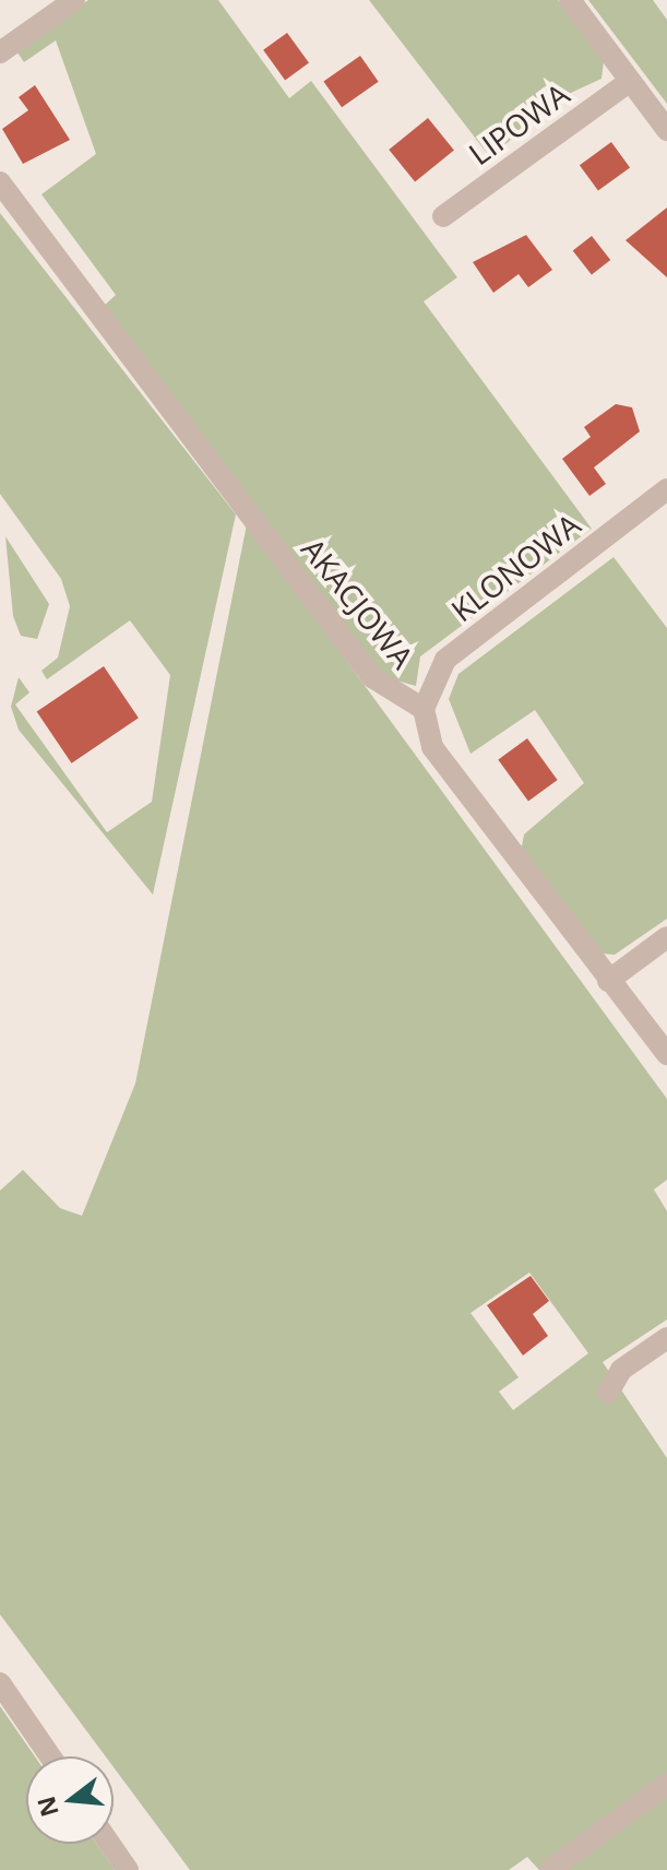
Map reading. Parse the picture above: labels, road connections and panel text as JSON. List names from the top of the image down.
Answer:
{
  "streets": {
    "street": ["LIPOWA", "KLONOWA", "AKACJOWA"]
  },
  "crossings": [
    ["KLONOWA", "AKACJOWA"]
  ],
  "north": "left"
}
